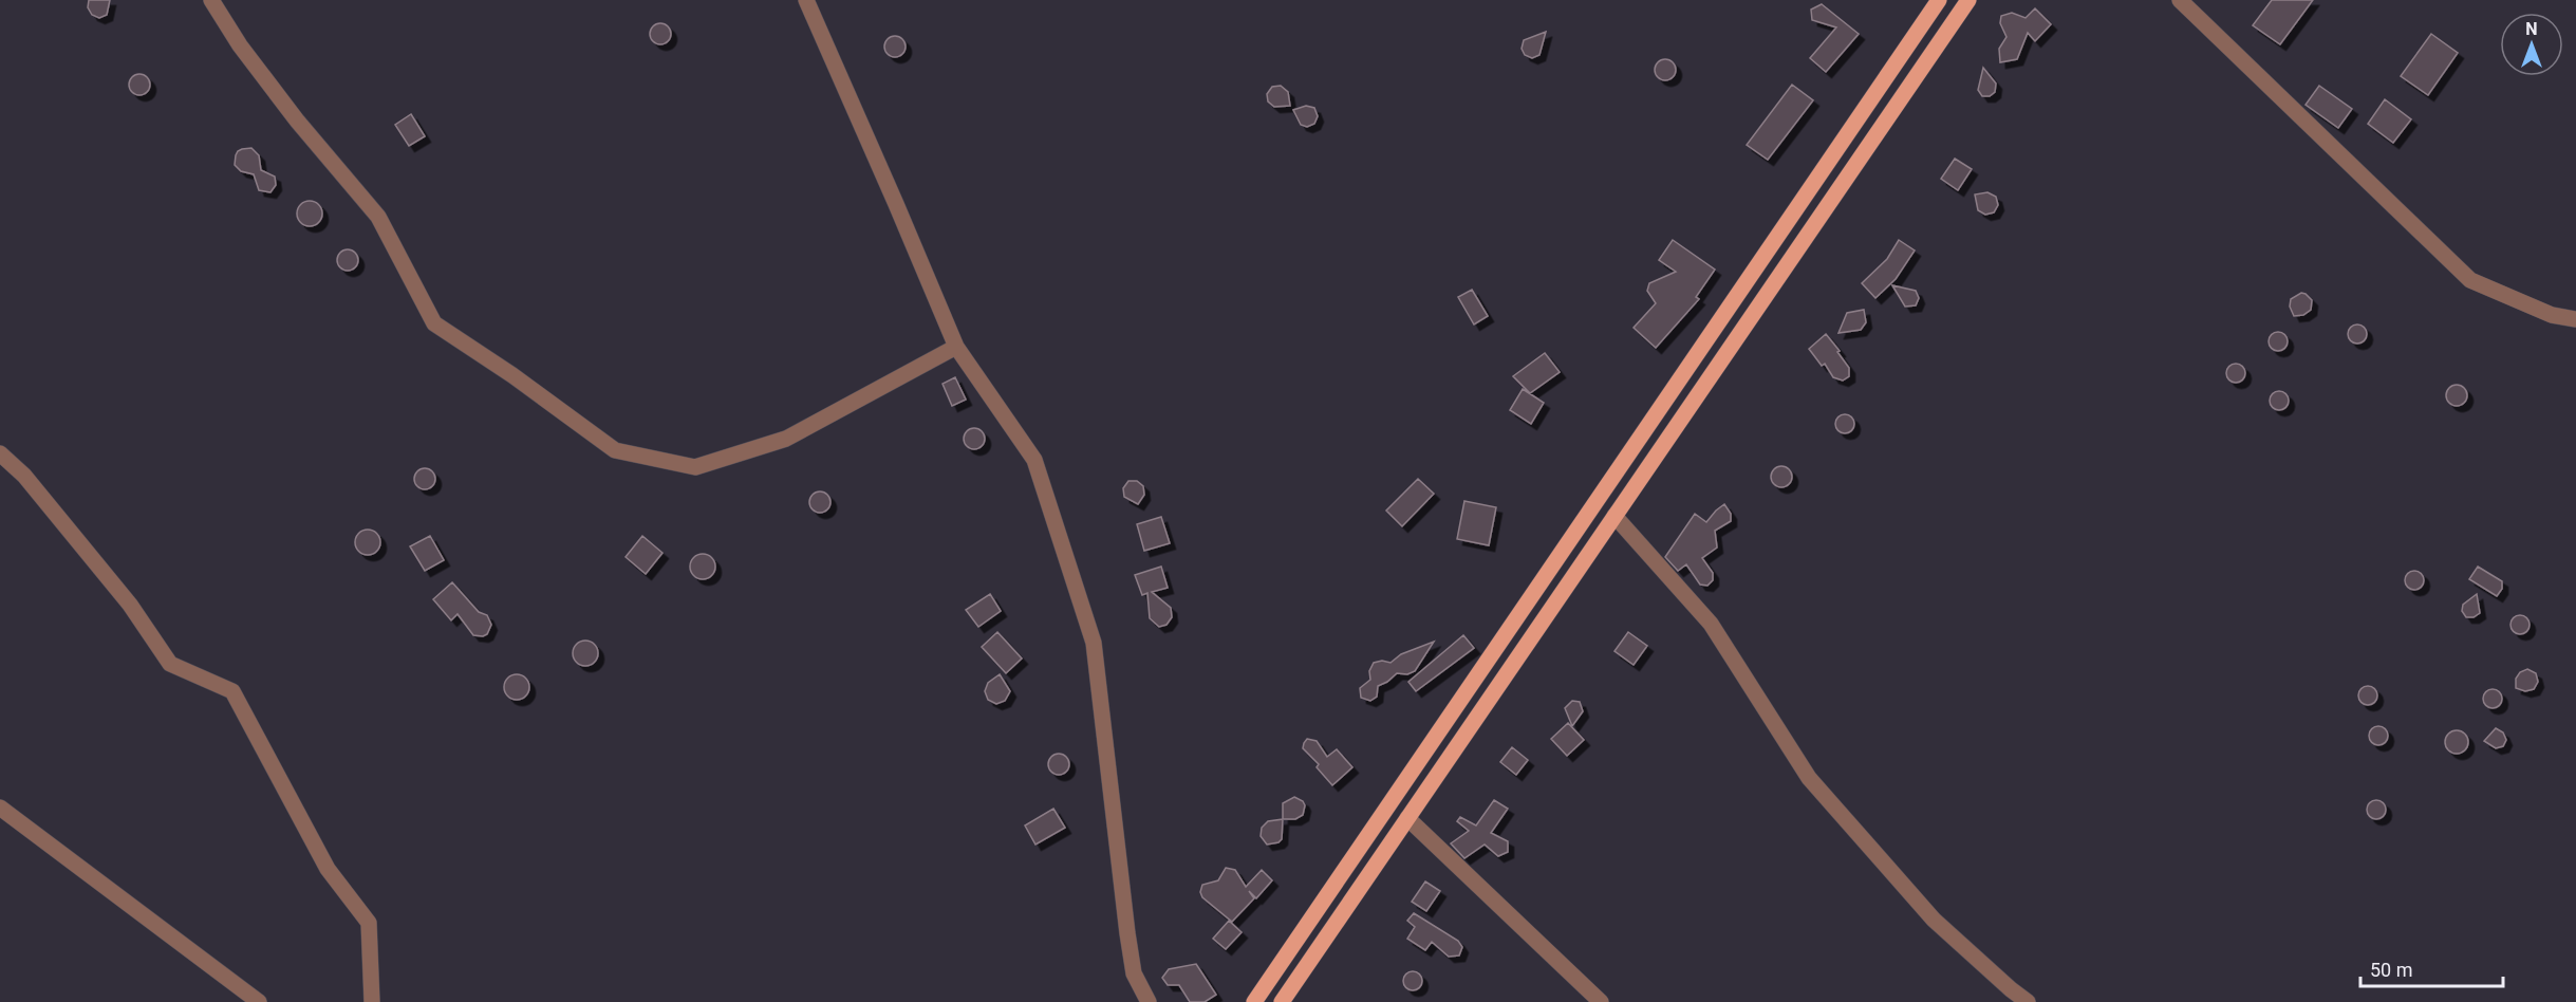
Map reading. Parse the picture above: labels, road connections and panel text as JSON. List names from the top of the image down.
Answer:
{
  "scale_bar": "50 m",
  "north": "top"
}
